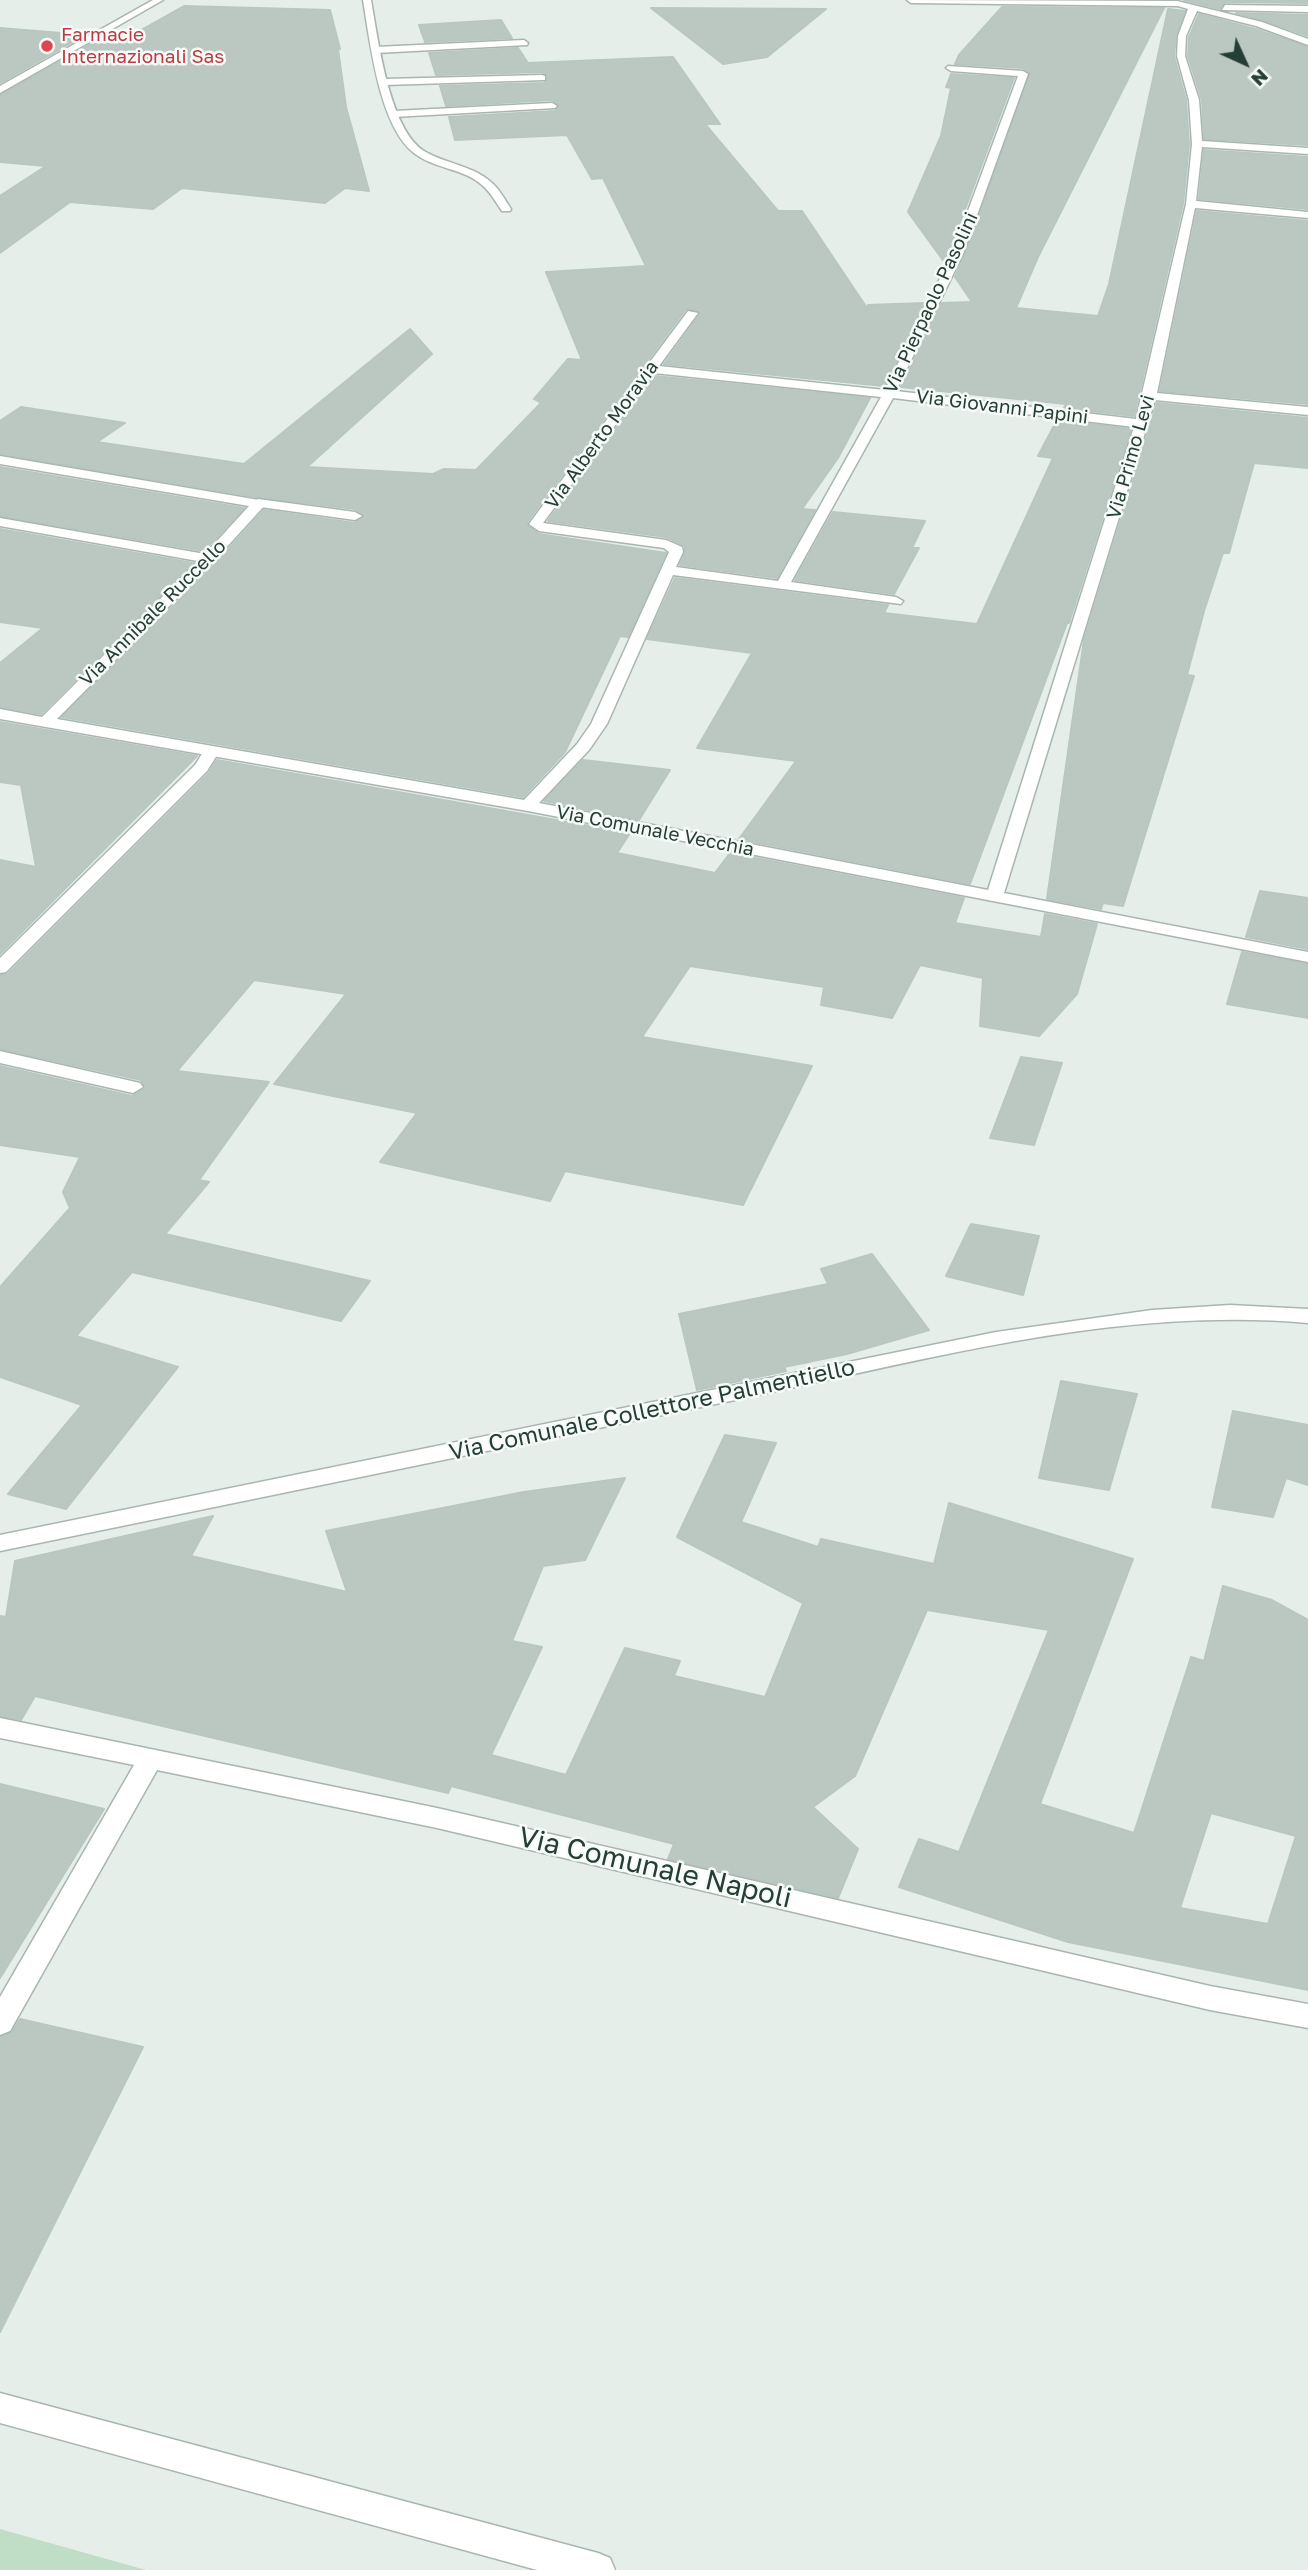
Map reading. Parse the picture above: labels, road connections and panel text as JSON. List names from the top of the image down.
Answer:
{
  "streets": {
    "street": [
      "Via Pierpaolo Pasolini",
      "Via Giovanni Papini",
      "Via Alberto Moravia",
      "Via Primo Levi",
      "Via Annibale Ruccello",
      "Via Comunale Vecchia",
      "Via Comunale Collettore Palmentiello",
      "Via Comunale Napoli"
    ]
  },
  "crossings": [
    ["Via Pierpaolo Pasolini", "Via Giovanni Papini"],
    ["Via Giovanni Papini", "Via Alberto Moravia"],
    ["Via Giovanni Papini", "Via Primo Levi"],
    ["Via Primo Levi", "Via Comunale Vecchia"],
    ["Via Annibale Ruccello", "Via Comunale Vecchia"]
  ],
  "places": ["Farmacie Internazionali Sas"],
  "north": "bottom right"
}
